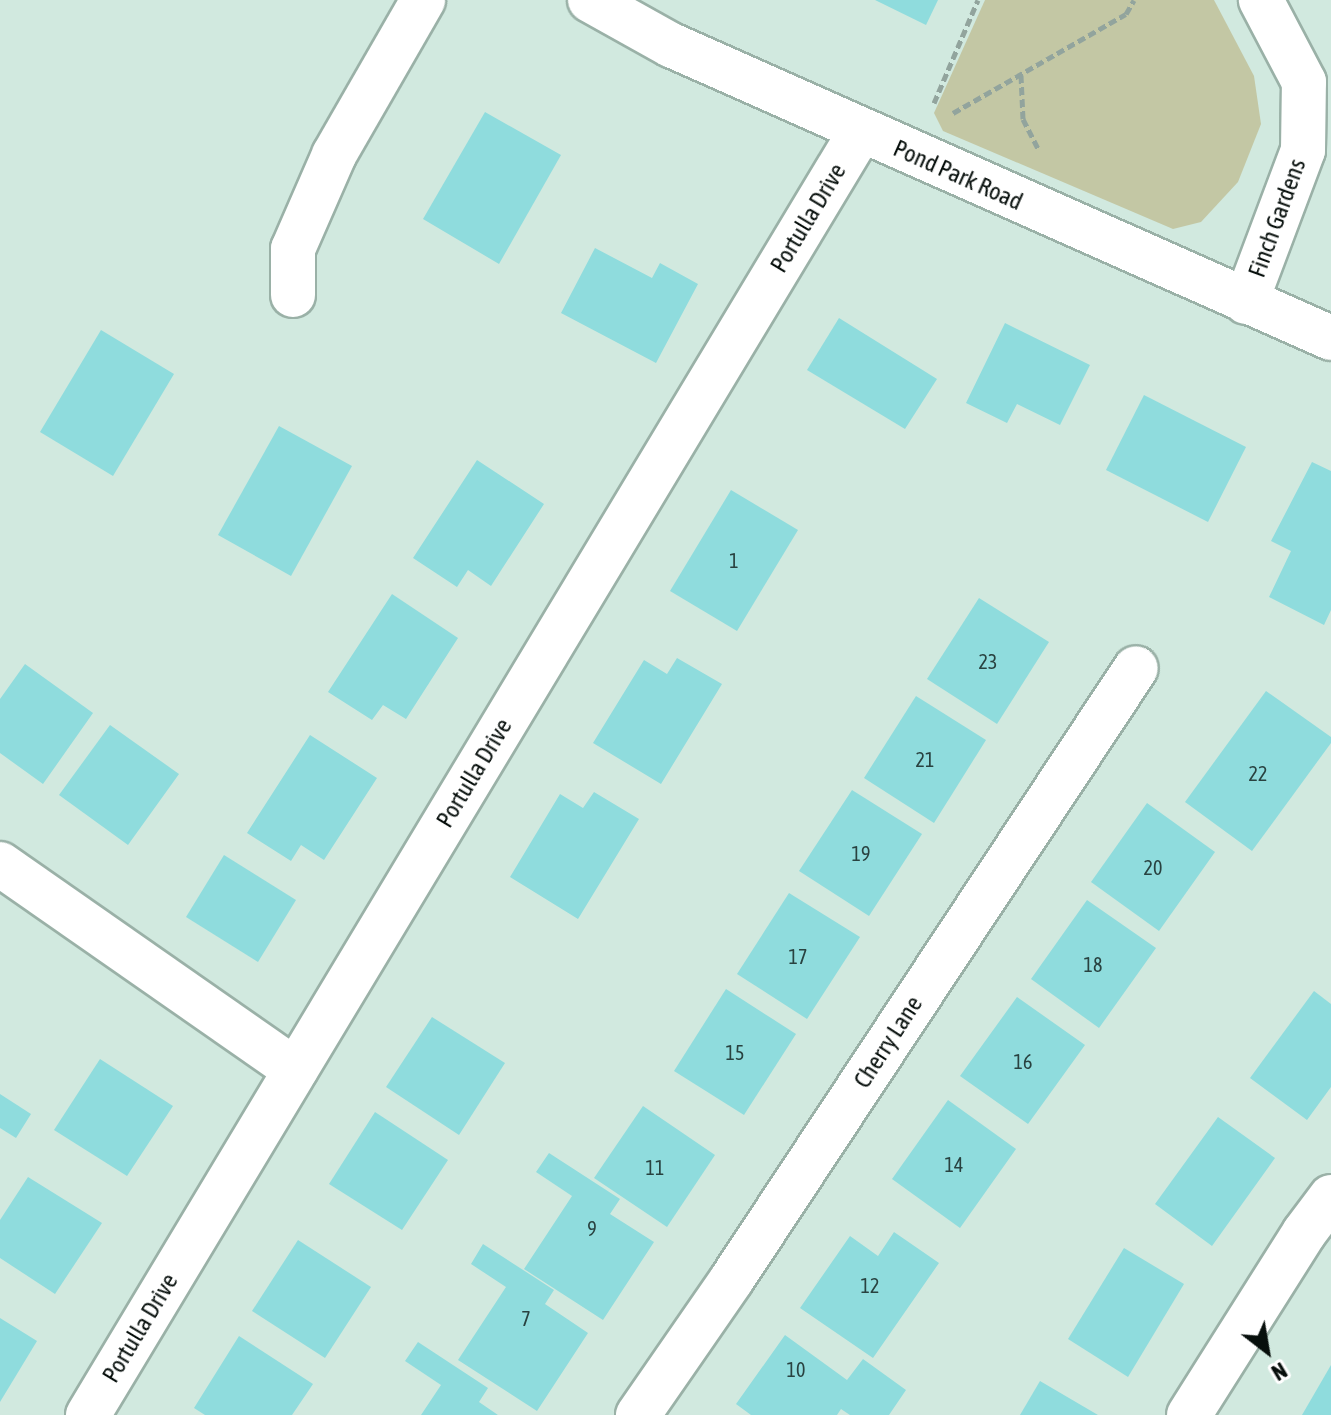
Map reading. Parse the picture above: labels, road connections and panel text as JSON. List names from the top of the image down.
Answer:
{
  "streets": {
    "street": [
      "Pond Park Road",
      "Portulla Drive",
      "Finch Gardens",
      "Cherry Lane"
    ]
  },
  "crossings": [
    ["Pond Park Road", "Portulla Drive"],
    ["Pond Park Road", "Finch Gardens"]
  ],
  "house_numbers": [
    "1",
    "23",
    "21",
    "22",
    "19",
    "20",
    "17",
    "18",
    "15",
    "16",
    "14",
    "11",
    "9",
    "12",
    "7",
    "10"
  ],
  "north": "bottom right"
}
